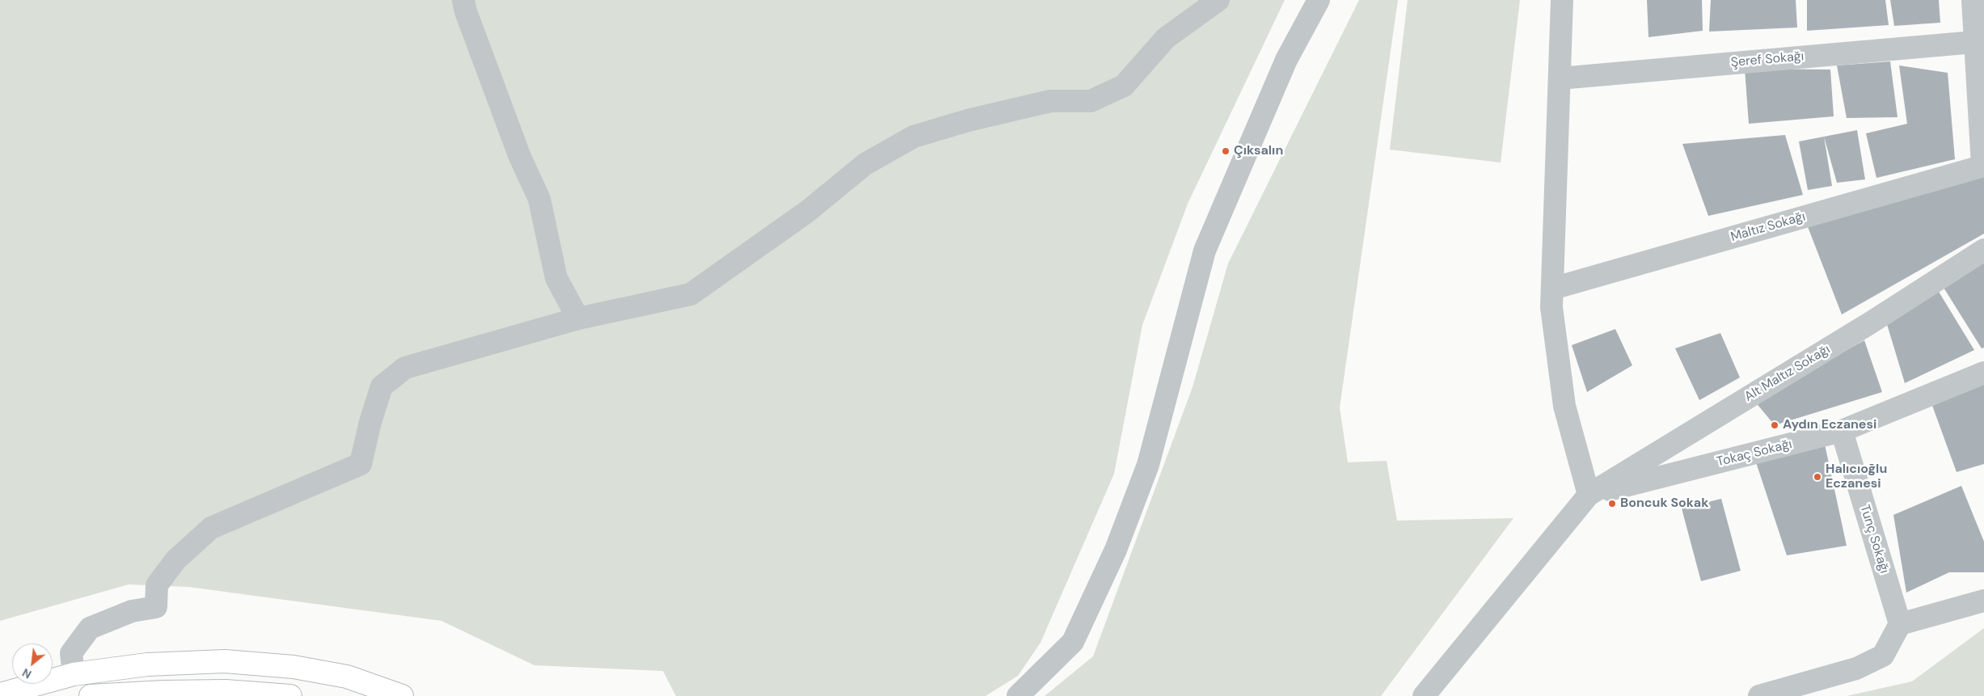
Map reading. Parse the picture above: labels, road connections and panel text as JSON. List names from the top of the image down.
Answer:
{
  "streets": {
    "street": [
      "Şeref Sokağı",
      "Maltız Sokağı",
      "Alt Maltız Sokağı",
      "Tokaç Sokağı",
      "Tunç Sokağı"
    ]
  },
  "crossings": [
    ["Alt Maltız Sokağı", "Tokaç Sokağı"],
    ["Tokaç Sokağı", "Tunç Sokağı"]
  ],
  "places": [
    "Çıksalın",
    "Aydın Eczanesi",
    "Halıcıoğlu Eczanesi",
    "Boncuk Sokak"
  ],
  "north": "bottom left"
}
